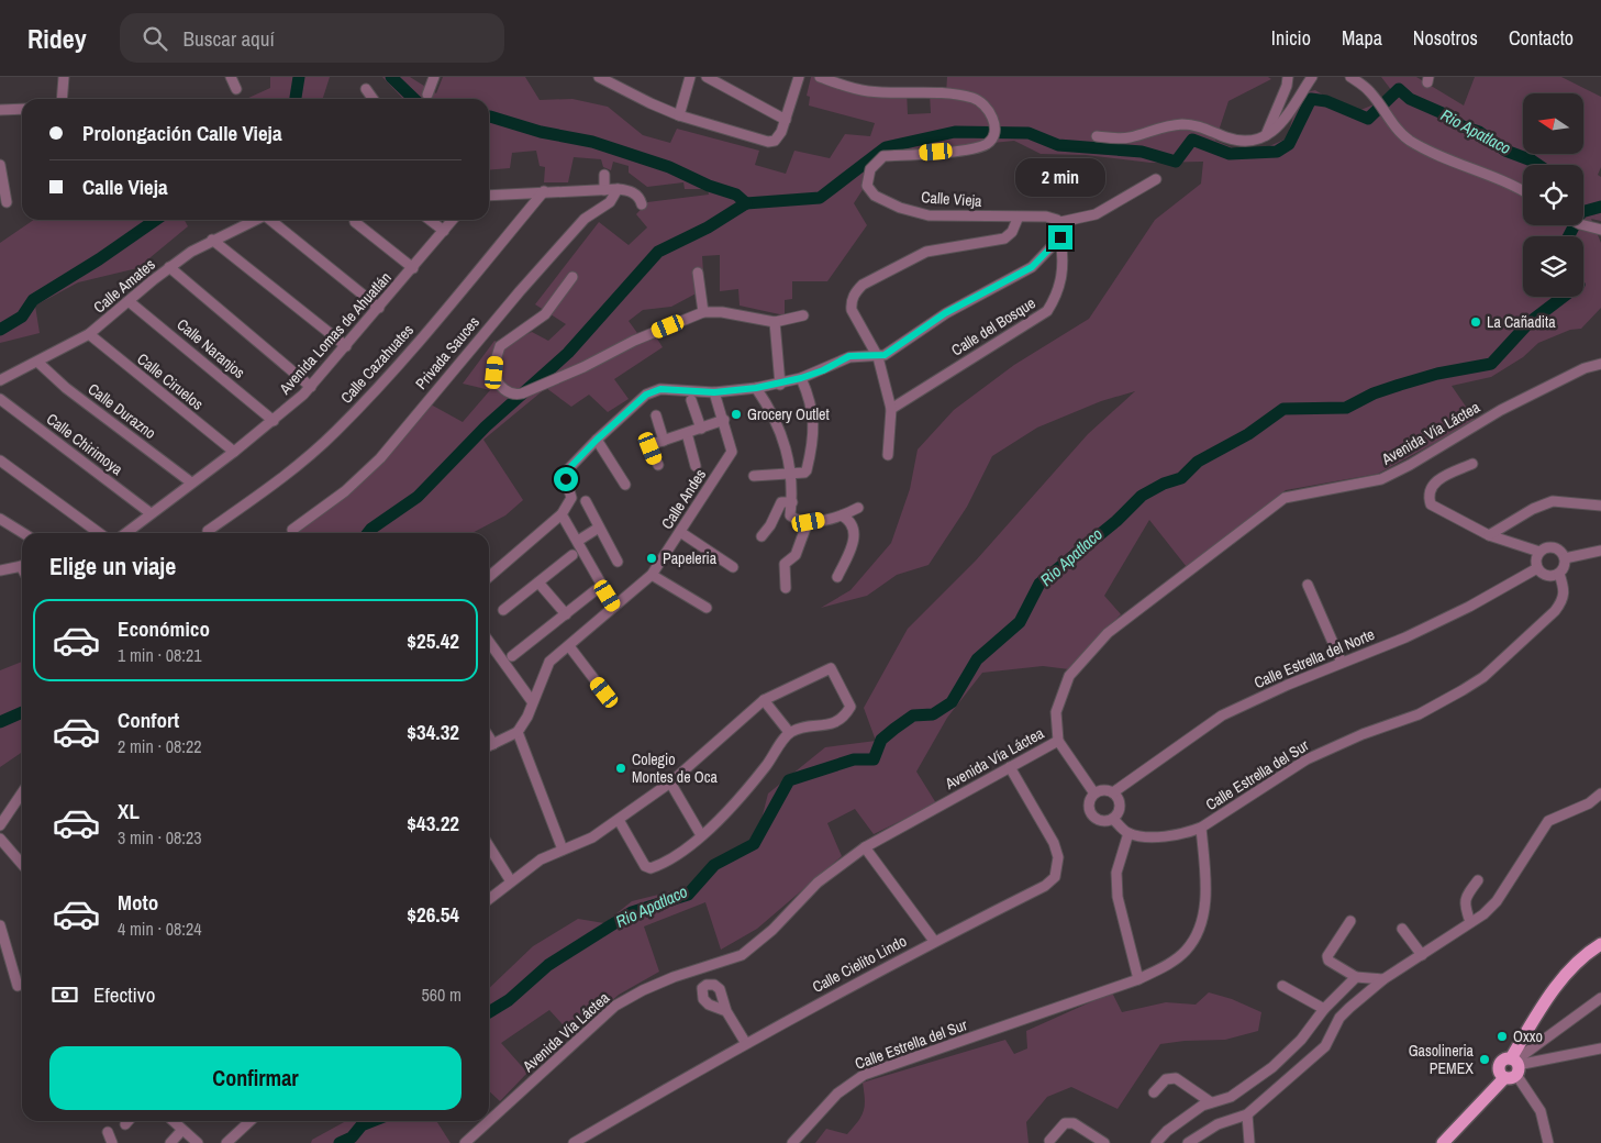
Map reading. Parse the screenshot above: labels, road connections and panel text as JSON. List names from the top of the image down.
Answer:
{
  "streets": {
    "street": [
      "Calle Vieja",
      "Calle Amates",
      "Calle del Bosque",
      "Avenida Lomas de Ahuatlán",
      "Calle Naranjos",
      "Privada Sauces",
      "Calle Cazahuates",
      "Calle Ciruelos",
      "Calle Durazno",
      "Avenida Vía Láctea",
      "Calle Chirimoya",
      "Calle Andes",
      "Calle Estrella del Norte",
      "Calle Estrella del Sur",
      "Calle Cielito Lindo"
    ]
  },
  "crossings": [
    ["Calle Amates", "Calle Naranjos"],
    ["Calle Amates", "Calle Ciruelos"],
    ["Calle Amates", "Calle Durazno"],
    ["Avenida Lomas de Ahuatlán", "Calle Naranjos"],
    ["Avenida Lomas de Ahuatlán", "Calle Ciruelos"],
    ["Avenida Lomas de Ahuatlán", "Calle Durazno"],
    ["Avenida Lomas de Ahuatlán", "Calle Chirimoya"],
    ["Avenida Vía Láctea", "Calle Cielito Lindo"],
    ["Calle Estrella del Norte", "Calle Estrella del Sur"]
  ],
  "water": ["Rio Apatlaco"],
  "places": [
    "La Cañadita",
    "Grocery Outlet",
    "Papeleria",
    "Colegio Montes de Oca",
    "Oxxo",
    "Gasolineria PEMEX"
  ],
  "north": "left",
  "page": {
    "header": "Ridey",
    "search": "Buscar aquí",
    "nav": [
      "Inicio",
      "Mapa",
      "Nosotros",
      "Contacto"
    ],
    "banner": ["Prolongación Calle Vieja", "Calle Vieja"],
    "bubble": "2 min",
    "heading": "Elige un viaje",
    "list": [
      {
        "name": "Económico",
        "note": "1 min · 08:21",
        "value": "$25.42"
      },
      {
        "name": "Confort",
        "note": "2 min · 08:22",
        "value": "$34.32"
      },
      {
        "name": "XL",
        "note": "3 min · 08:23",
        "value": "$43.22"
      },
      {
        "name": "Moto",
        "note": "4 min · 08:24",
        "value": "$26.54"
      }
    ],
    "pay": ["Efectivo", "560 m"],
    "buttons": "Confirmar"
  }
}
